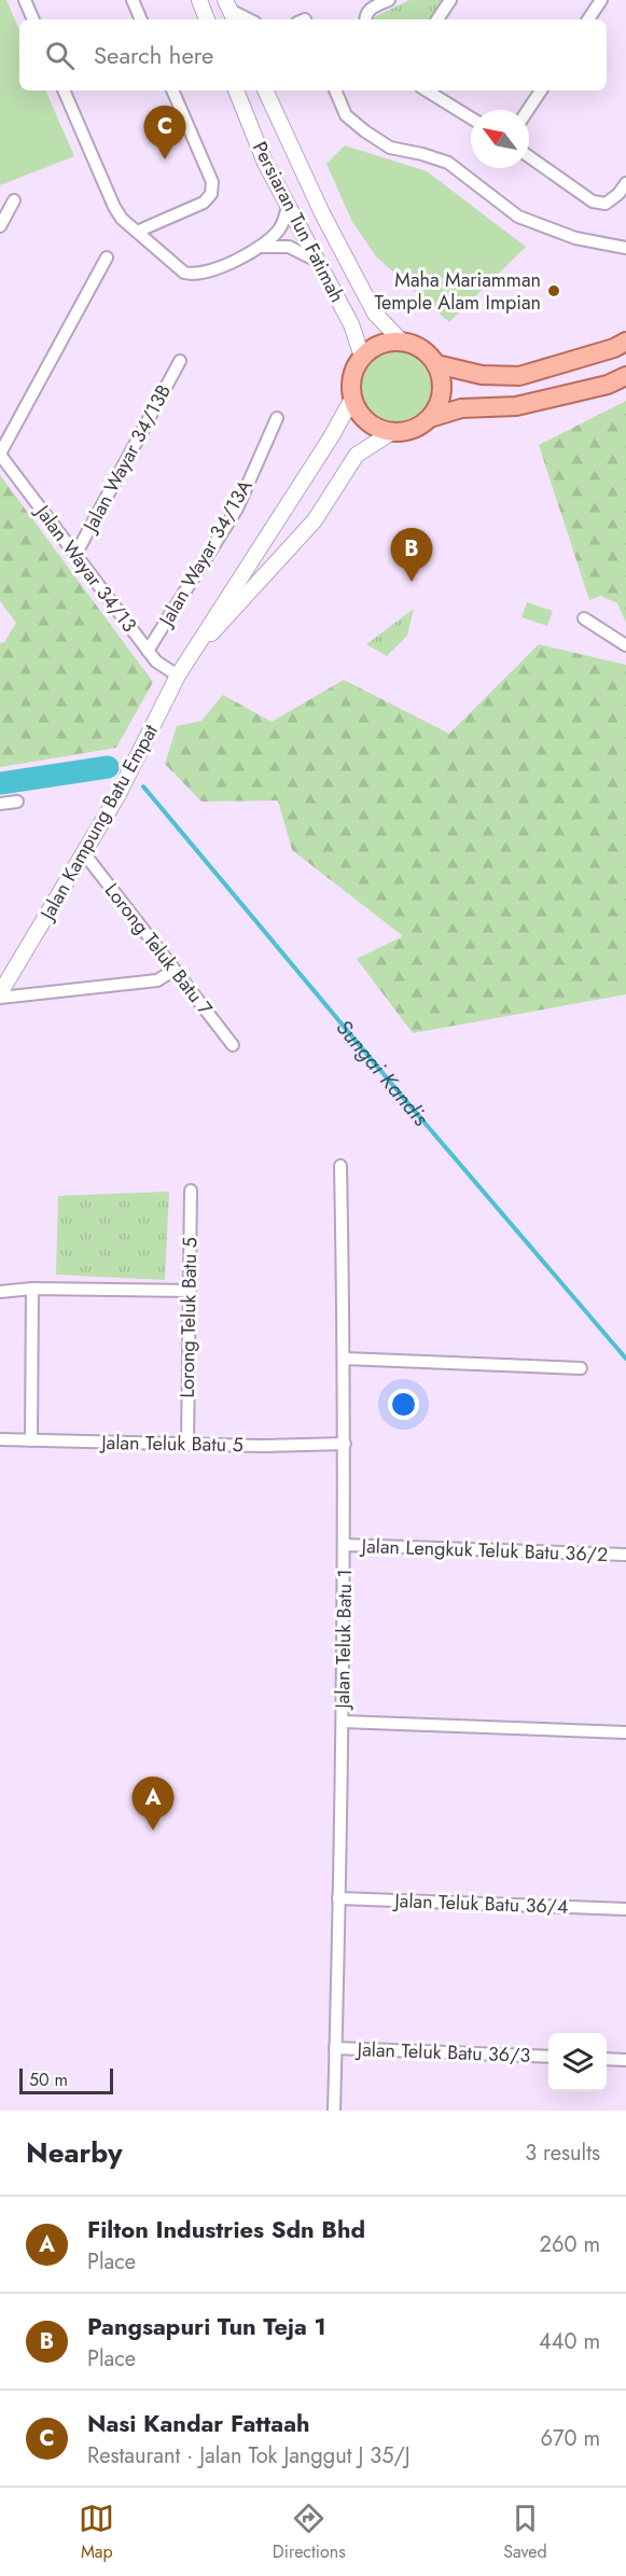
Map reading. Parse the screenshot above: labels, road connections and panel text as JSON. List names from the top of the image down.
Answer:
{
  "streets": {
    "main road": ["Persiaran Tun Fatimah", "Jalan Kampung Batu Empat"],
    "street": [
      "Jalan Wayar 34/13B",
      "Jalan Wayar 34/13A",
      "Jalan Wayar 34/13",
      "Lorong Teluk Batu 7",
      "Lorong Teluk Batu 5",
      "Jalan Teluk Batu 5",
      "Jalan Lengkuk Teluk Batu 36/2",
      "Jalan Teluk Batu 1",
      "Jalan Teluk Batu 36/4",
      "Jalan Teluk Batu 36/3"
    ]
  },
  "crossings": [
    ["Persiaran Tun Fatimah", "Jalan Kampung Batu Empat"],
    ["Jalan Wayar 34/13B", "Jalan Wayar 34/13"],
    ["Jalan Wayar 34/13A", "Jalan Wayar 34/13"],
    ["Jalan Wayar 34/13", "Jalan Kampung Batu Empat"],
    ["Jalan Kampung Batu Empat", "Lorong Teluk Batu 7"],
    ["Lorong Teluk Batu 5", "Jalan Teluk Batu 5"],
    ["Jalan Teluk Batu 5", "Jalan Teluk Batu 1"],
    ["Jalan Lengkuk Teluk Batu 36/2", "Jalan Teluk Batu 1"],
    ["Jalan Teluk Batu 1", "Jalan Teluk Batu 36/4"],
    ["Jalan Teluk Batu 1", "Jalan Teluk Batu 36/3"]
  ],
  "water": ["Sungai Kandis"],
  "places": ["Maha Mariamman Temple Alam Impian"],
  "scale_bar": "50 m",
  "north": "top left",
  "page": {
    "search": "Search here",
    "pins": ["C", "B", "A"],
    "scale": "50 m",
    "heading": ["Nearby", "3 results"],
    "list": [
      {
        "mark": "A",
        "name": "Filton Industries Sdn Bhd",
        "note": "Place",
        "value": "260 m"
      },
      {
        "mark": "B",
        "name": "Pangsapuri Tun Teja 1",
        "note": "Place",
        "value": "440 m"
      },
      {
        "mark": "C",
        "name": "Nasi Kandar Fattaah",
        "note": "Restaurant · Jalan Tok Janggut J 35/J",
        "value": "670 m"
      }
    ],
    "nav": ["Map", "Directions", "Saved"]
  }
}
